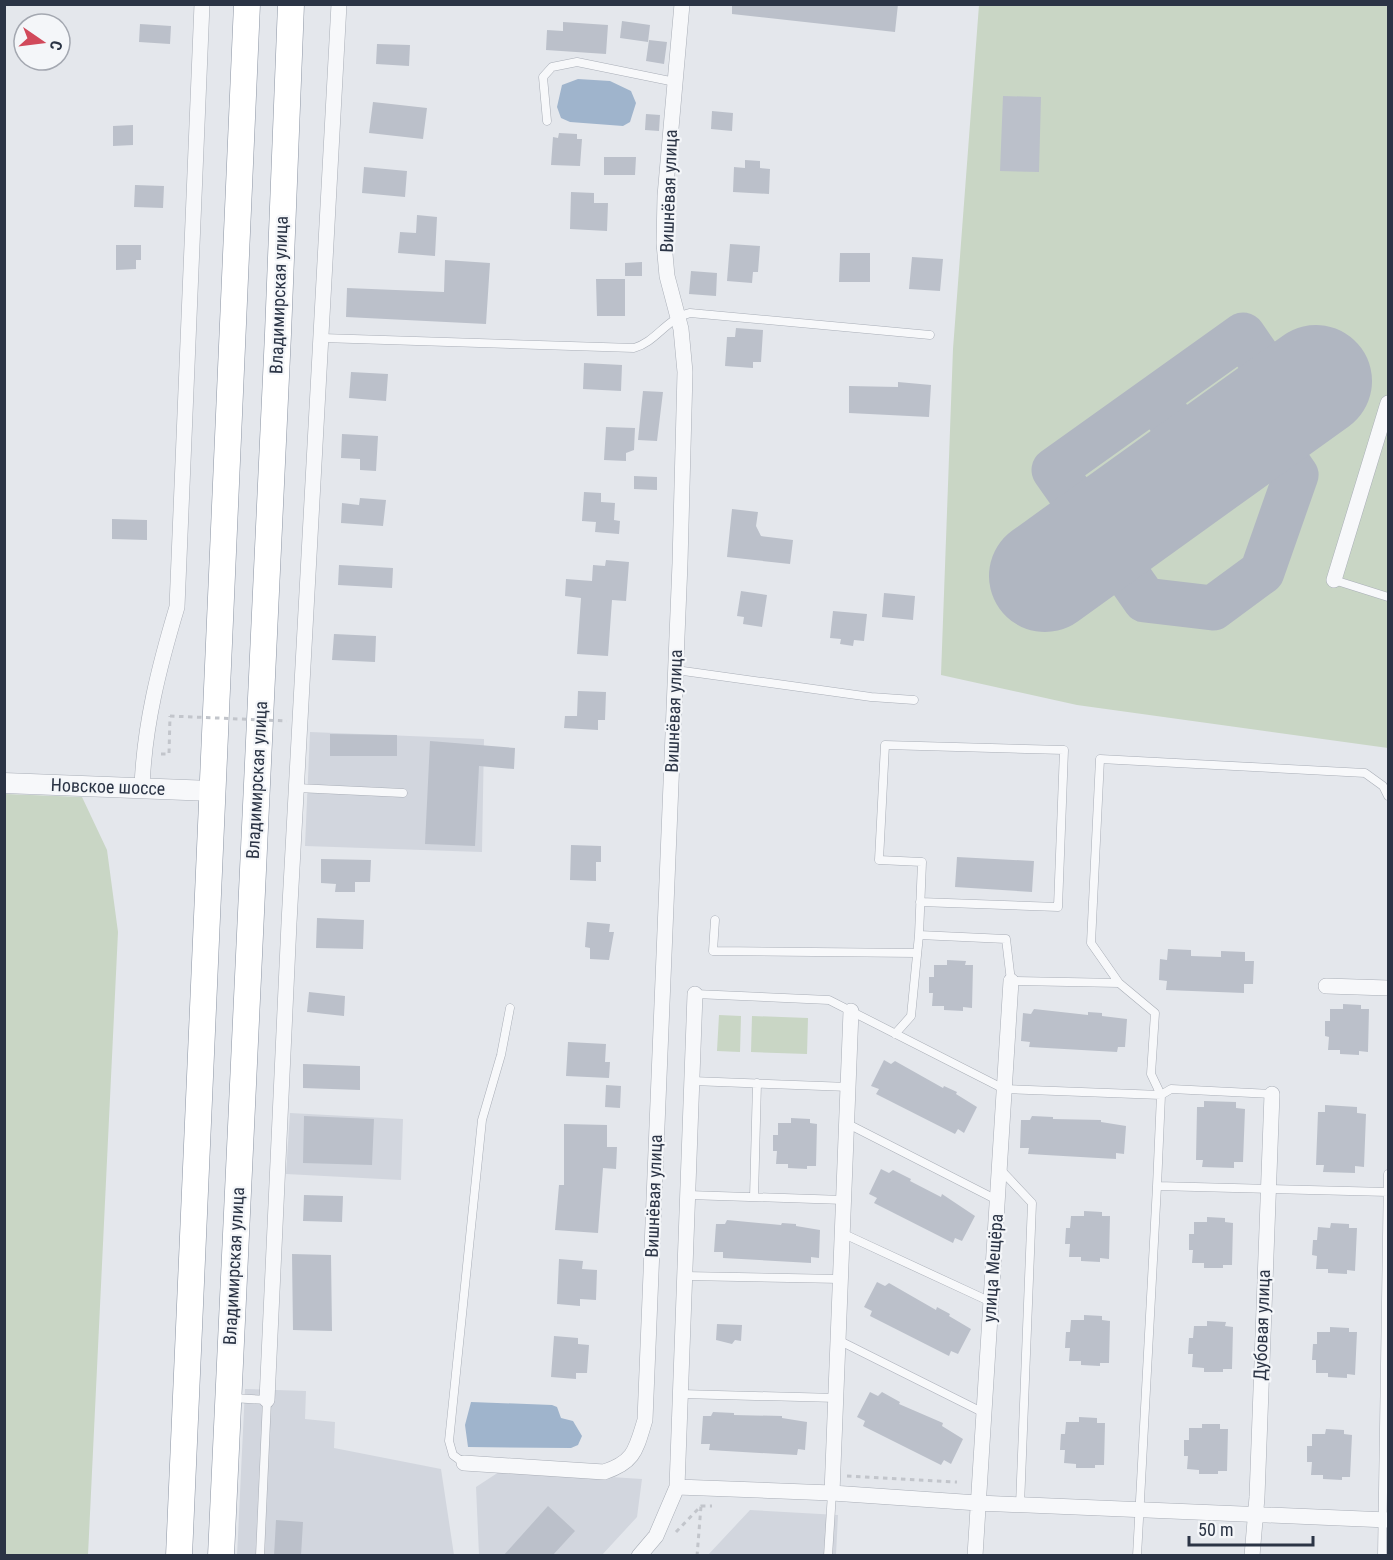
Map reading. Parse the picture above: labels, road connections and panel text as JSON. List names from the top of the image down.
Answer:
{
  "streets": {
    "highway": ["Владимирская улица"],
    "street": [
      "Вишнёвая улица",
      "Новское шоссе",
      "улица Мещёра",
      "Дубовая улица"
    ]
  },
  "scale_bar": "50 m",
  "north": "right"
}
